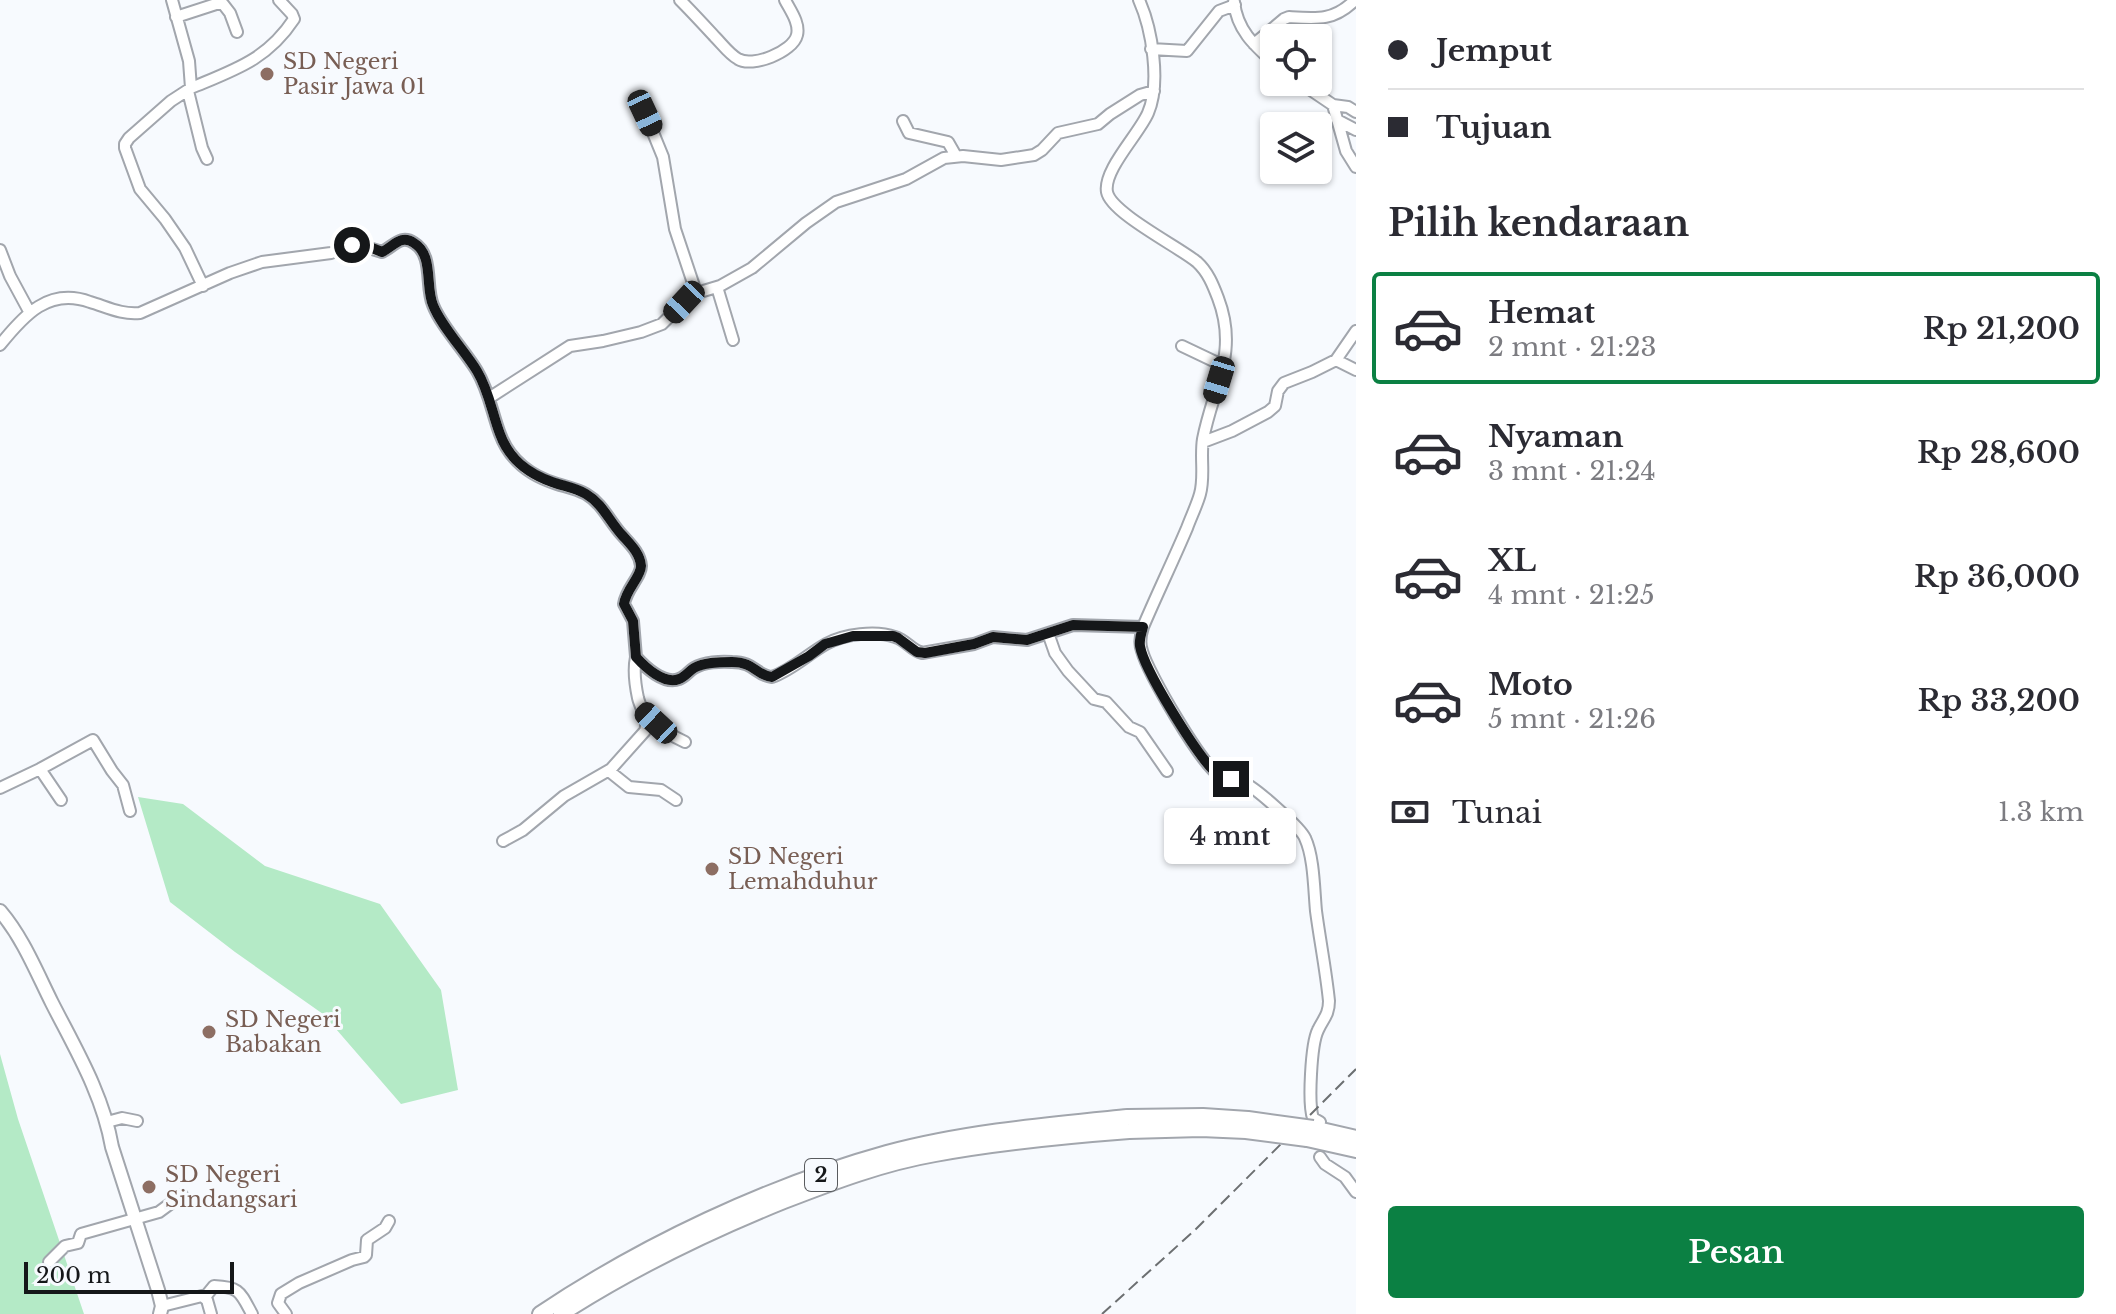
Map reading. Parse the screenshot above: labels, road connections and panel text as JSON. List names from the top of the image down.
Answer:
{
  "streets": {
    "highway": ["2"]
  },
  "places": [
    "SD Negeri Pasir Jawa 01",
    "SD Negeri Lemahduhur",
    "SD Negeri Babakan",
    "SD Negeri Sindangsari"
  ],
  "scale_bar": "200 m",
  "page": {
    "banner": ["Jemput", "Tujuan"],
    "heading": "Pilih kendaraan",
    "list": [
      {
        "name": "Hemat",
        "note": "2 mnt · 21:23",
        "value": "Rp 21,200"
      },
      {
        "name": "Nyaman",
        "note": "3 mnt · 21:24",
        "value": "Rp 28,600"
      },
      {
        "name": "XL",
        "note": "4 mnt · 21:25",
        "value": "Rp 36,000"
      },
      {
        "name": "Moto",
        "note": "5 mnt · 21:26",
        "value": "Rp 33,200"
      }
    ],
    "pay": ["Tunai", "1.3 km"],
    "bubble": "4 mnt",
    "buttons": "Pesan",
    "scale": "200 m"
  }
}
